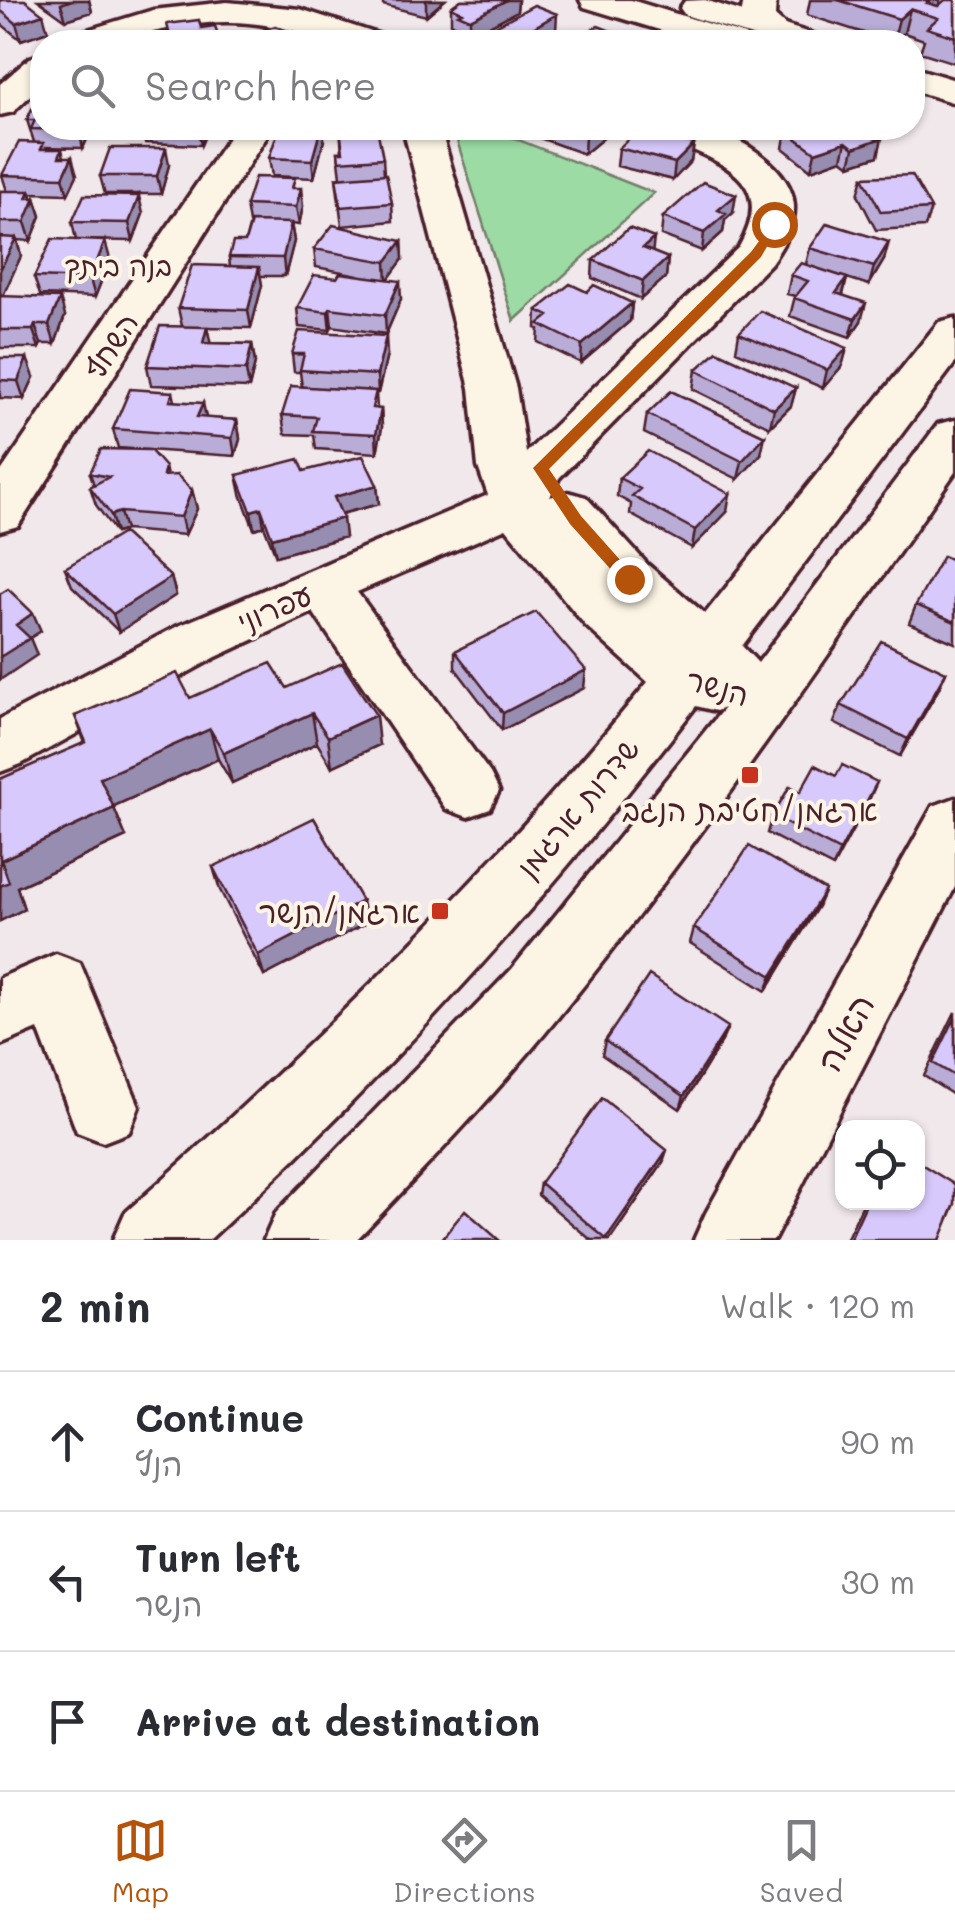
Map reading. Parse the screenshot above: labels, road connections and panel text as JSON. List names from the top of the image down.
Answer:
{
  "streets": {
    "street": [
      "השחף",
      "עפרוני",
      "הנשר",
      "שדרות ארגמן",
      "האלה"
    ]
  },
  "crossings": [
    ["עפרוני", "הנשר"],
    ["הנשר", "שדרות ארגמן"]
  ],
  "districts": ["בנה ביתך"],
  "places": {
    "transit": ["ארגמן/חטיבת הנגב", "ארגמן/הנשר"]
  },
  "page": {
    "search": "Search here",
    "heading": ["2 min", "Walk · 120 m"],
    "list": [
      ["Continue", "הנץ", "90 m"],
      ["Turn left", "הנשר", "30 m"],
      "Arrive at destination"
    ],
    "nav": ["Map", "Directions", "Saved"]
  }
}
